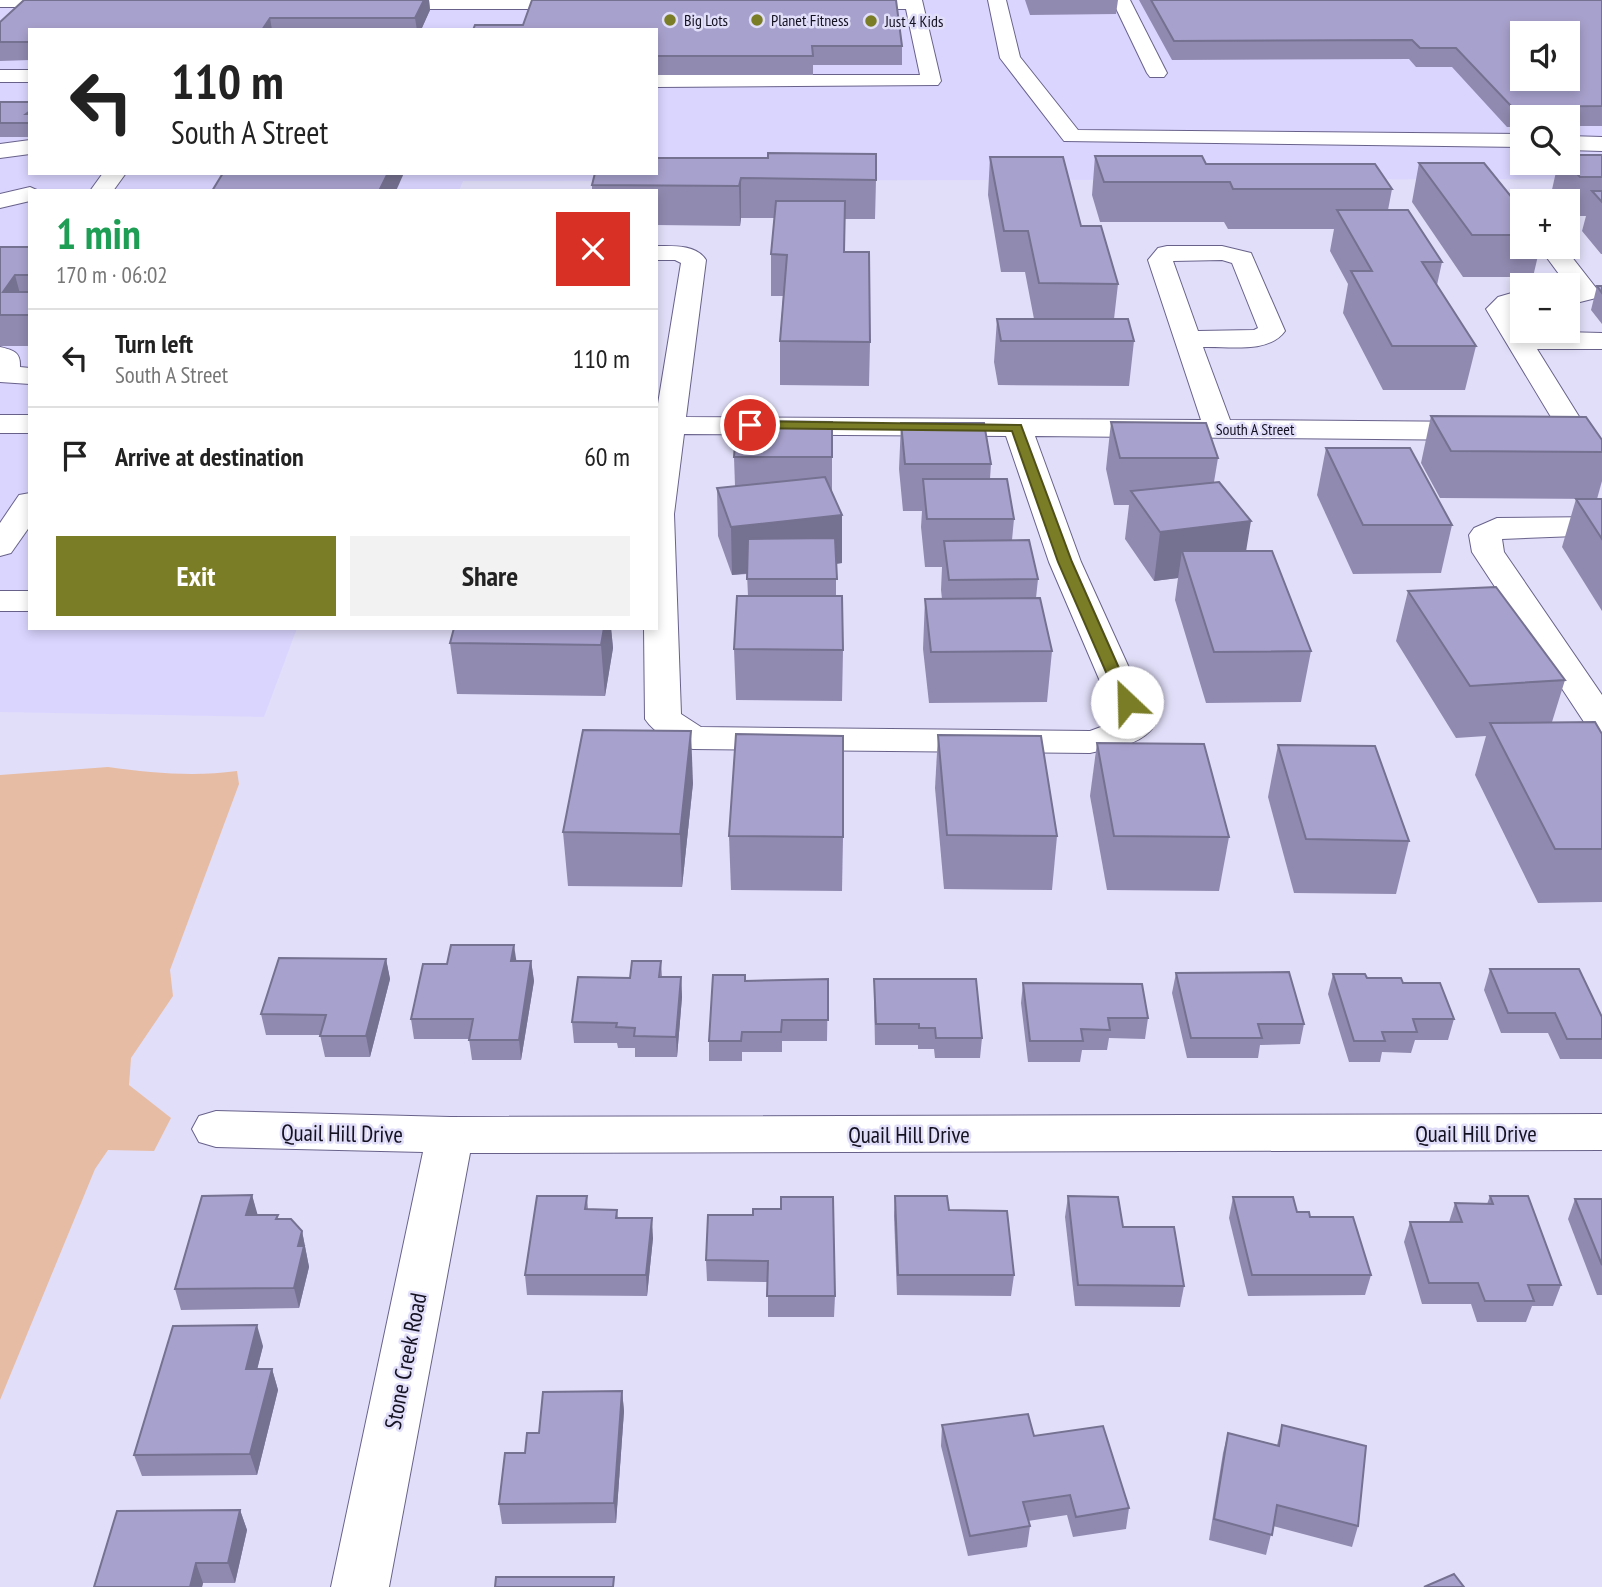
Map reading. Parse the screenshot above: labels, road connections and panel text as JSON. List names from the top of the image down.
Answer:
{
  "streets": {
    "street": ["South A Street", "Quail Hill Drive", "Stone Creek Road"]
  },
  "crossings": [
    ["Quail Hill Drive", "Stone Creek Road"]
  ],
  "places": ["Big Lots", "Planet Fitness", "Just 4 Kids"],
  "page": {
    "map_buttons": ["+", "−"],
    "turn": ["110 m", "South A Street"],
    "heading": ["1 min", "170 m · 06:02"],
    "list": [
      {
        "name": "Turn left",
        "note": "South A Street",
        "value": "110 m"
      },
      {
        "name": "Arrive at destination",
        "value": "60 m"
      }
    ],
    "buttons": ["Exit", "Share"]
  }
}
